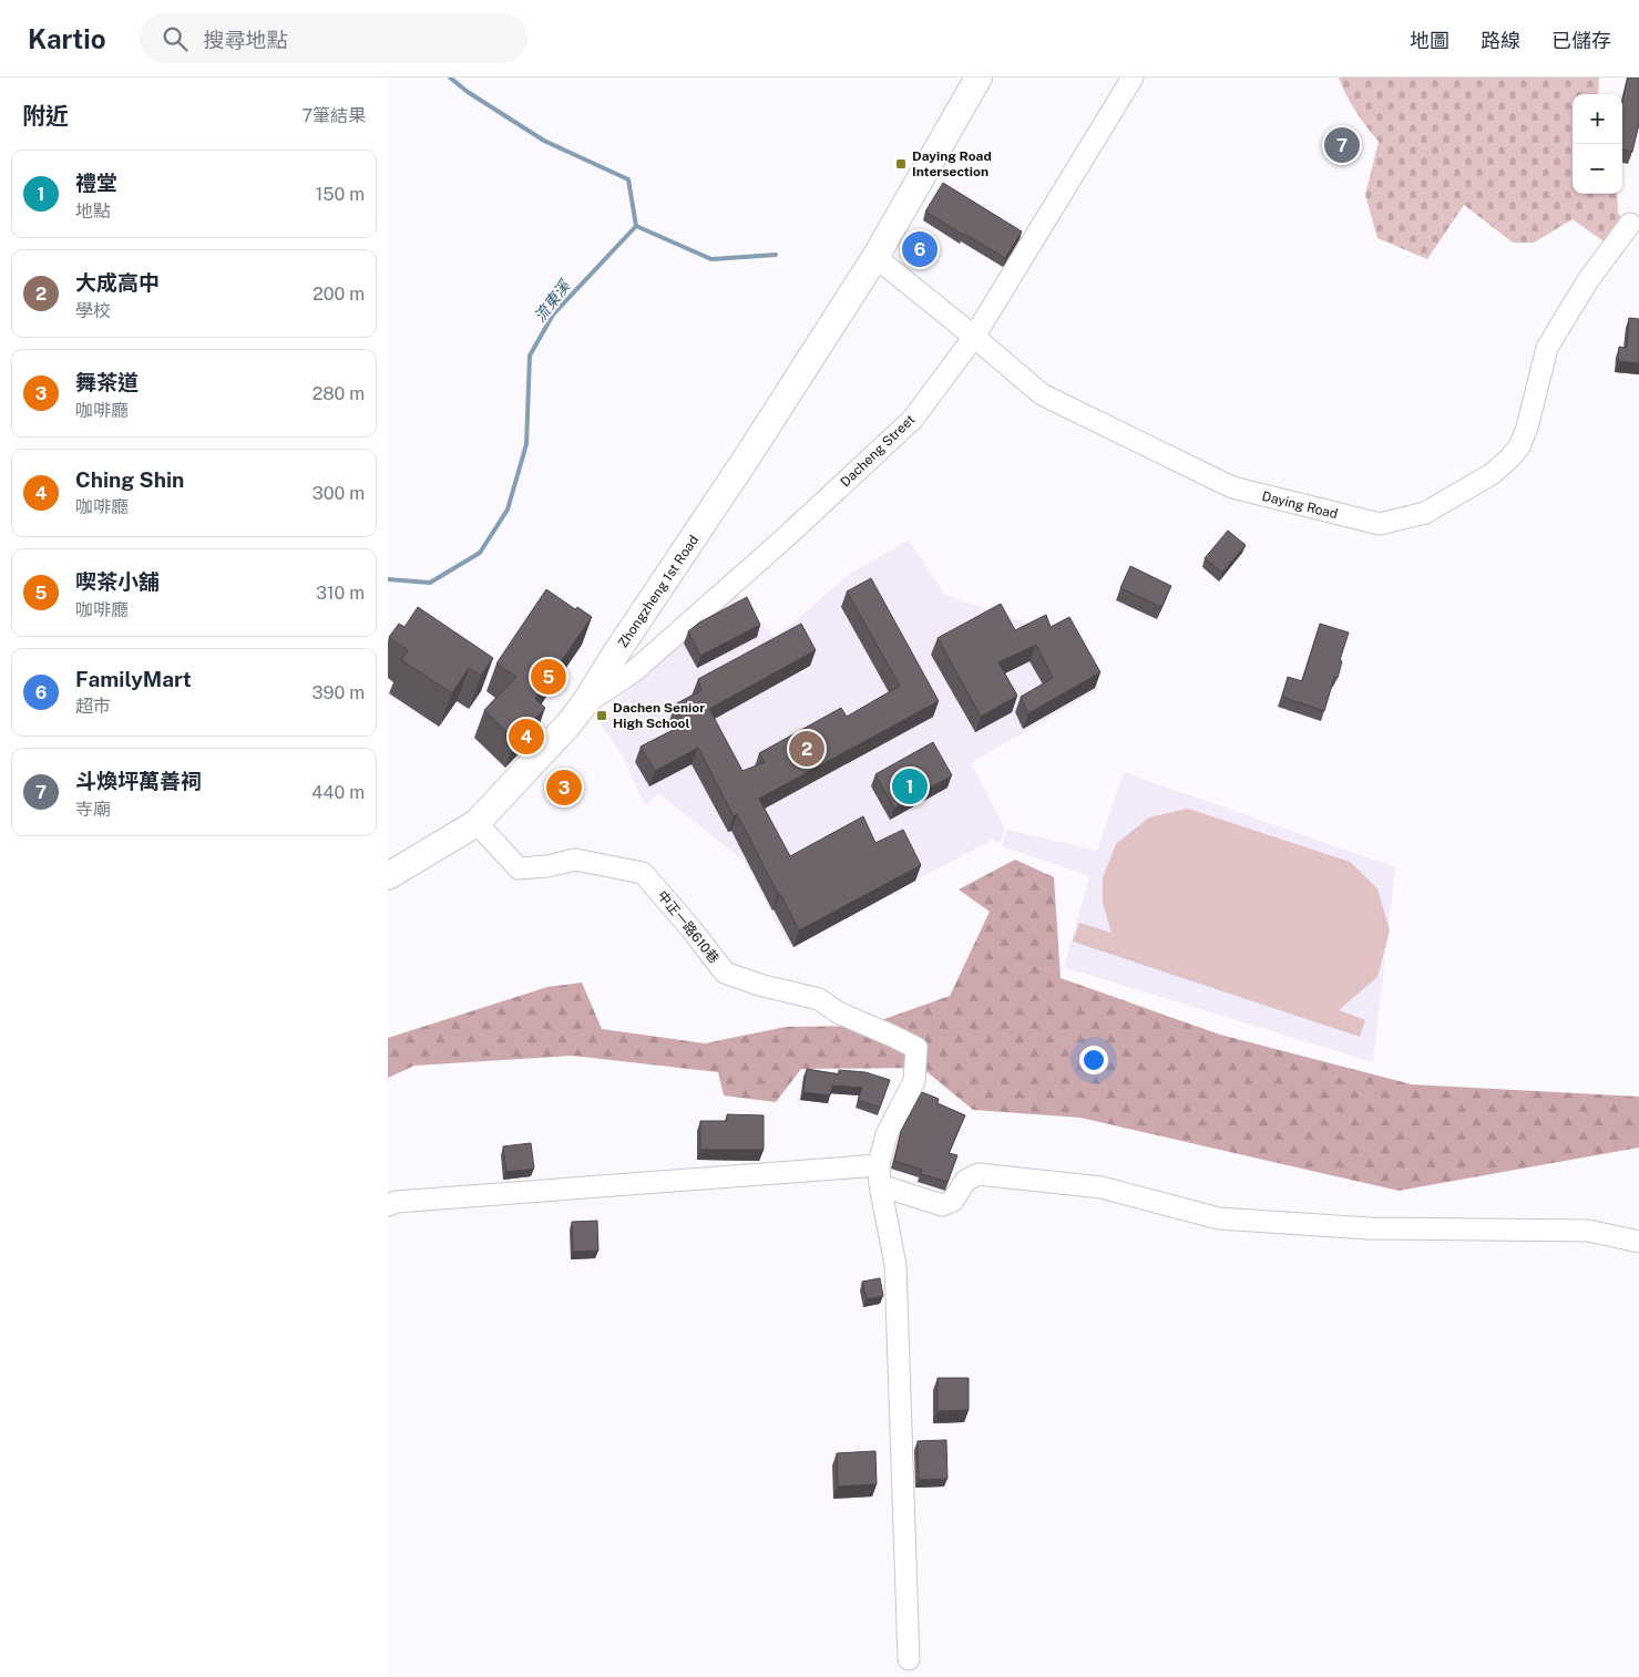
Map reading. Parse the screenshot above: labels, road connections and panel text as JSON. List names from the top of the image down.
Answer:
{
  "streets": {
    "main road": ["Zhongzheng 1st Road"],
    "street": ["Dacheng Street", "Daying Road", "中正一路610巷"]
  },
  "crossings": [
    ["Dacheng Street", "Daying Road"],
    ["Dacheng Street", "Zhongzheng 1st Road"],
    ["Daying Road", "Zhongzheng 1st Road"],
    ["Zhongzheng 1st Road", "中正一路610巷"]
  ],
  "water": ["流東溪"],
  "places": {
    "transit": ["Daying Road Intersection", "Dachen Senior High School"]
  },
  "page": {
    "header": "Kartio",
    "search": "搜尋地點",
    "nav": ["地圖", "路線", "已儲存"],
    "heading": ["附近", "7筆結果"],
    "map_buttons": ["+", "−"],
    "pins": [
      "7",
      "6",
      "5",
      "4",
      "2",
      "1",
      "3"
    ],
    "list": [
      {
        "mark": "1",
        "name": "禮堂",
        "note": "地點",
        "value": "150 m"
      },
      {
        "mark": "2",
        "name": "大成高中",
        "note": "學校",
        "value": "200 m"
      },
      {
        "mark": "3",
        "name": "舞茶道",
        "note": "咖啡廳",
        "value": "280 m"
      },
      {
        "mark": "4",
        "name": "Ching Shin",
        "note": "咖啡廳",
        "value": "300 m"
      },
      {
        "mark": "5",
        "name": "喫茶小舖",
        "note": "咖啡廳",
        "value": "310 m"
      },
      {
        "mark": "6",
        "name": "FamilyMart",
        "note": "超市",
        "value": "390 m"
      },
      {
        "mark": "7",
        "name": "斗煥坪萬善祠",
        "note": "寺廟",
        "value": "440 m"
      }
    ]
  }
}
